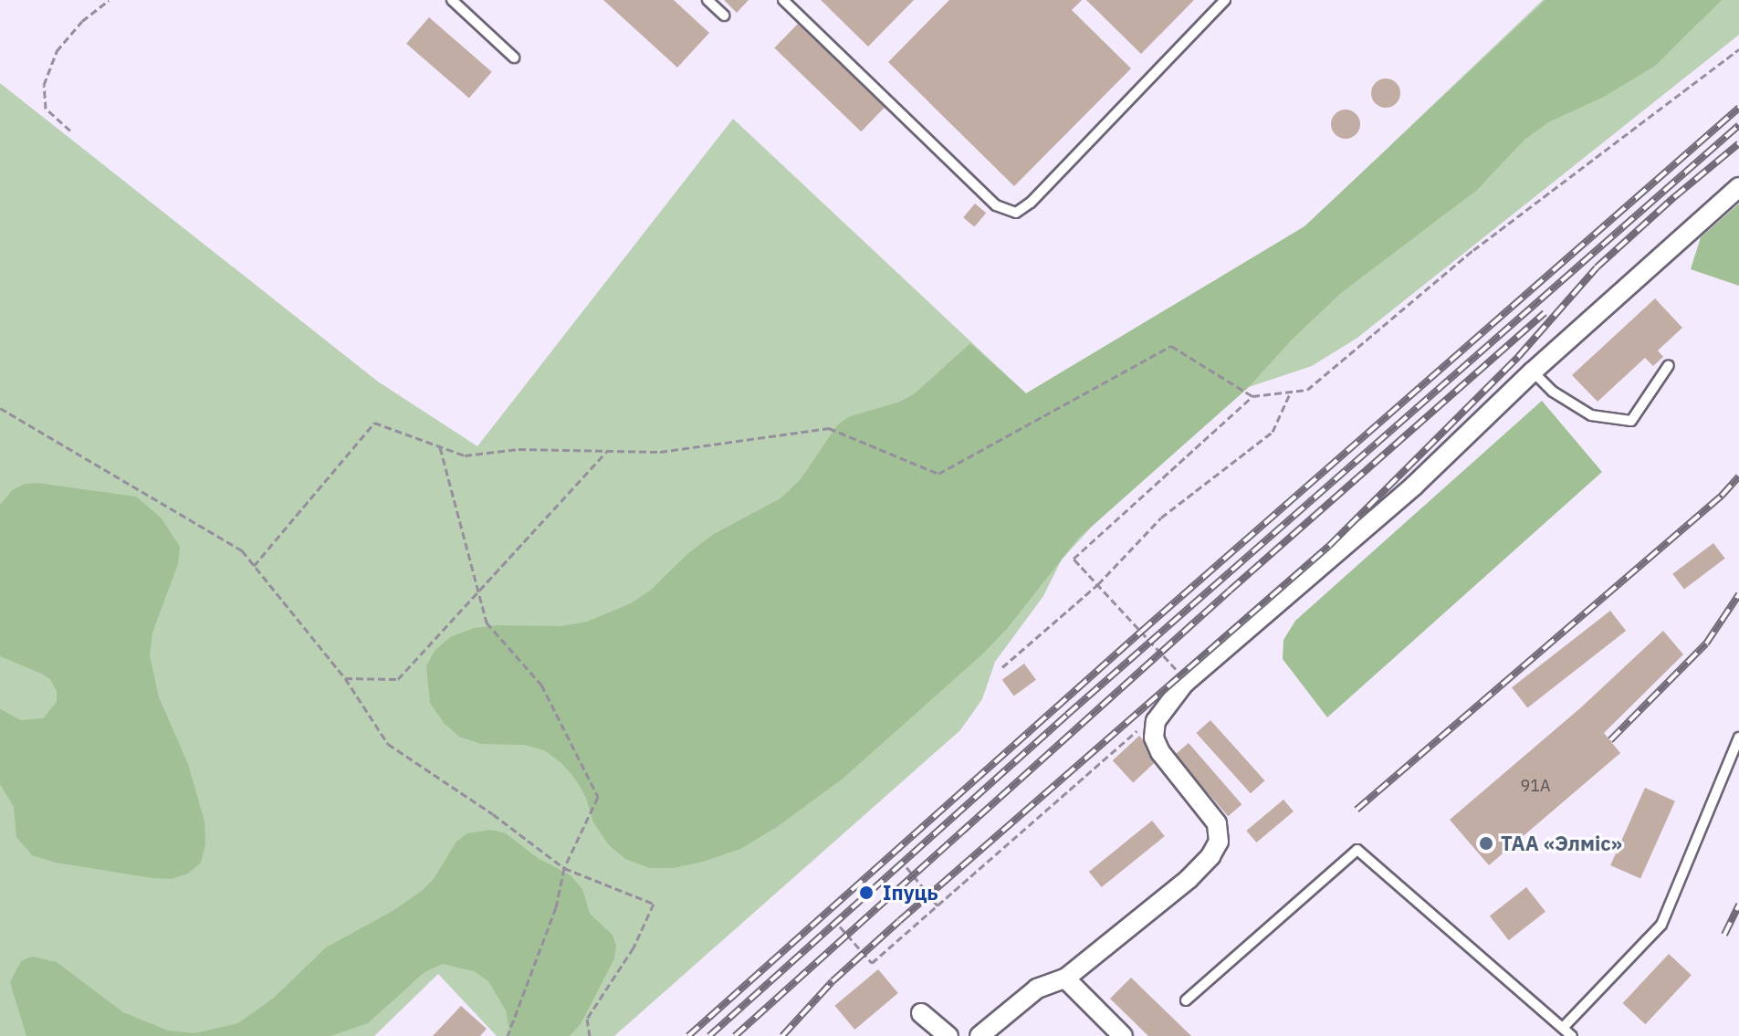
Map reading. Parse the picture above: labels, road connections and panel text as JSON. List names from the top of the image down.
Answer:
{
  "places": ["ТАА «Элміс»", "Іпуць"],
  "house_numbers": ["91А"]
}
